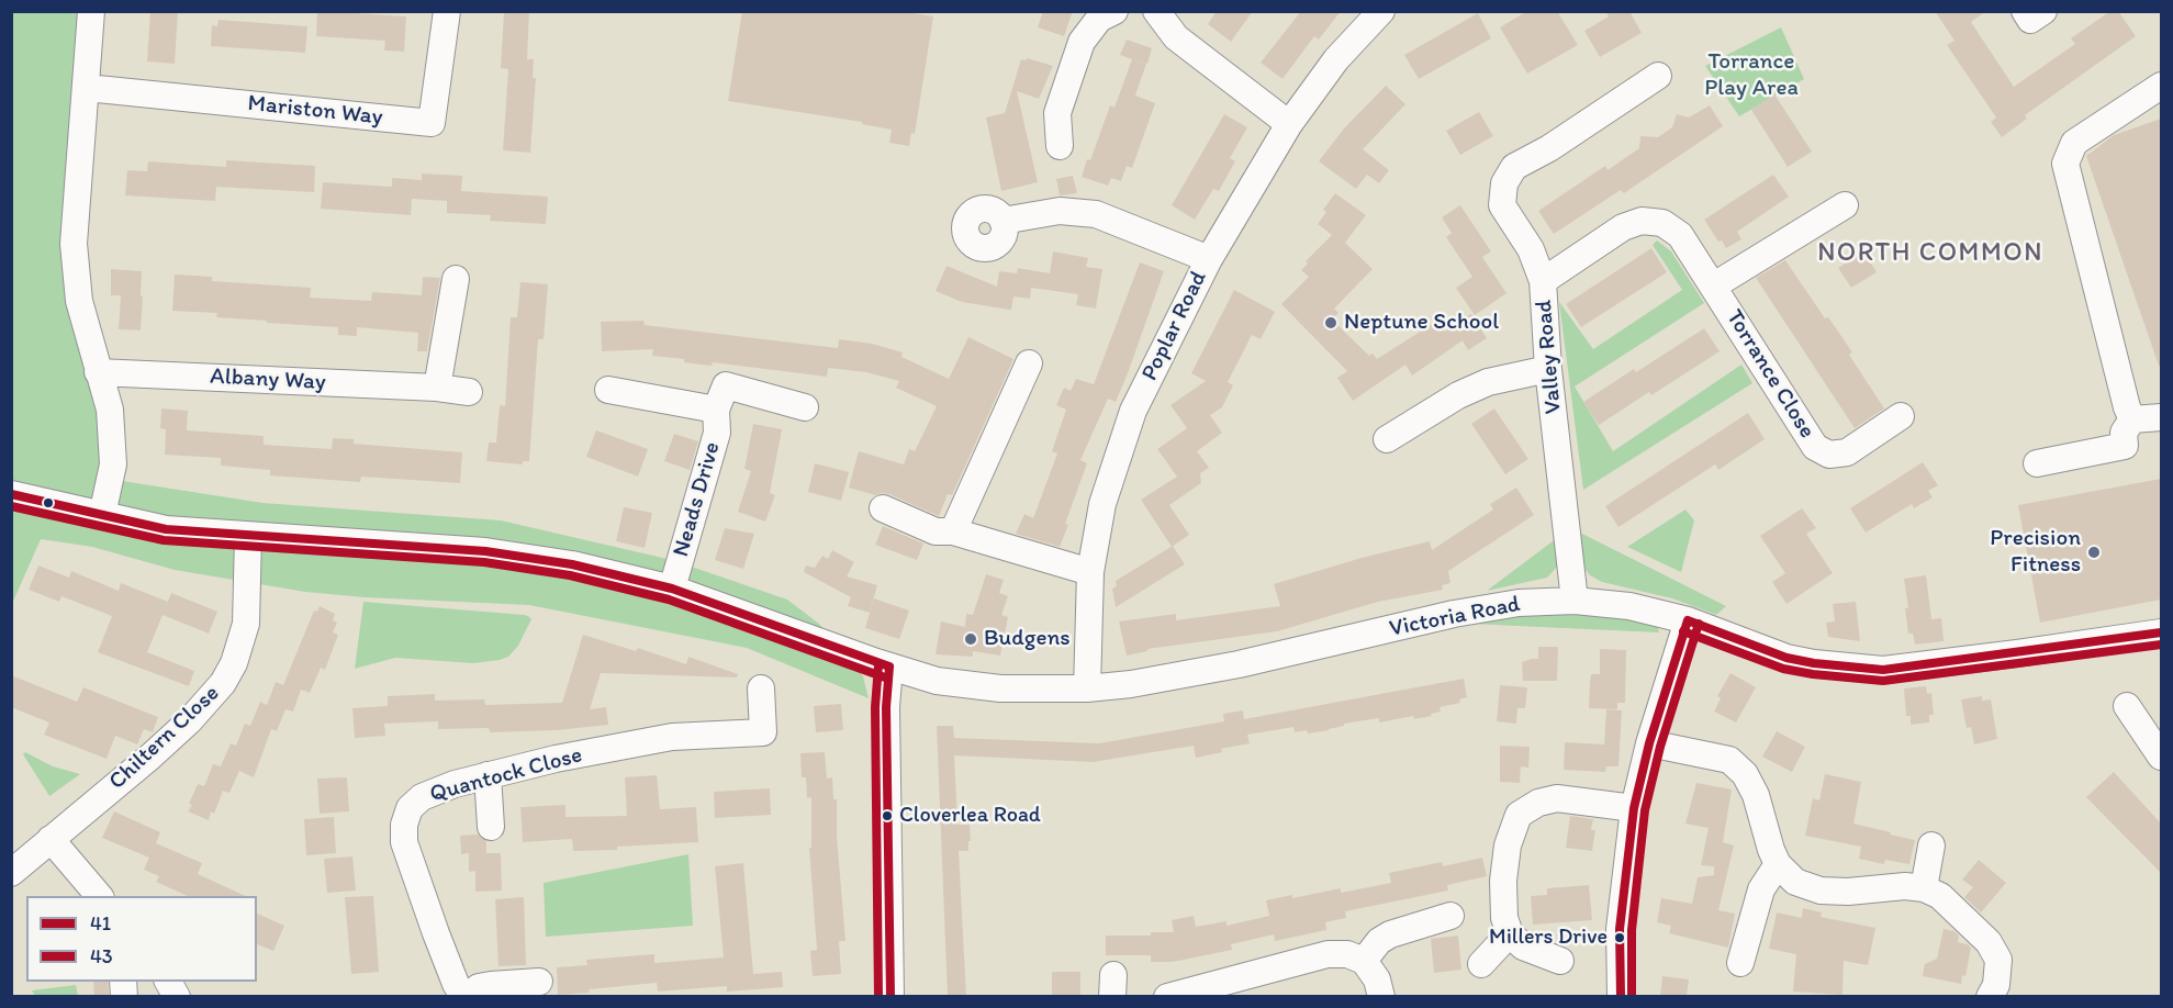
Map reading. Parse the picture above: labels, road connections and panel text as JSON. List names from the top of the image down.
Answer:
{
  "streets": {
    "street": [
      "Mariston Way",
      "Poplar Road",
      "Valley Road",
      "Torrance Close",
      "Albany Way",
      "Neads Drive",
      "Victoria Road",
      "Chiltern Close",
      "Quantock Close"
    ]
  },
  "crossings": [
    ["Poplar Road", "Victoria Road"],
    ["Valley Road", "Torrance Close"],
    ["Valley Road", "Victoria Road"],
    ["Neads Drive", "Victoria Road"],
    ["Victoria Road", "Chiltern Close"]
  ],
  "districts": ["NORTH COMMON"],
  "parks": ["Torrance Play Area"],
  "places": [
    "Neptune School",
    "Precision Fitness",
    "Budgens",
    "Cloverlea Road",
    "Millers Drive"
  ],
  "lines": ["transit line 41", "transit line 43"],
  "legend": ["41", "43"]
}
